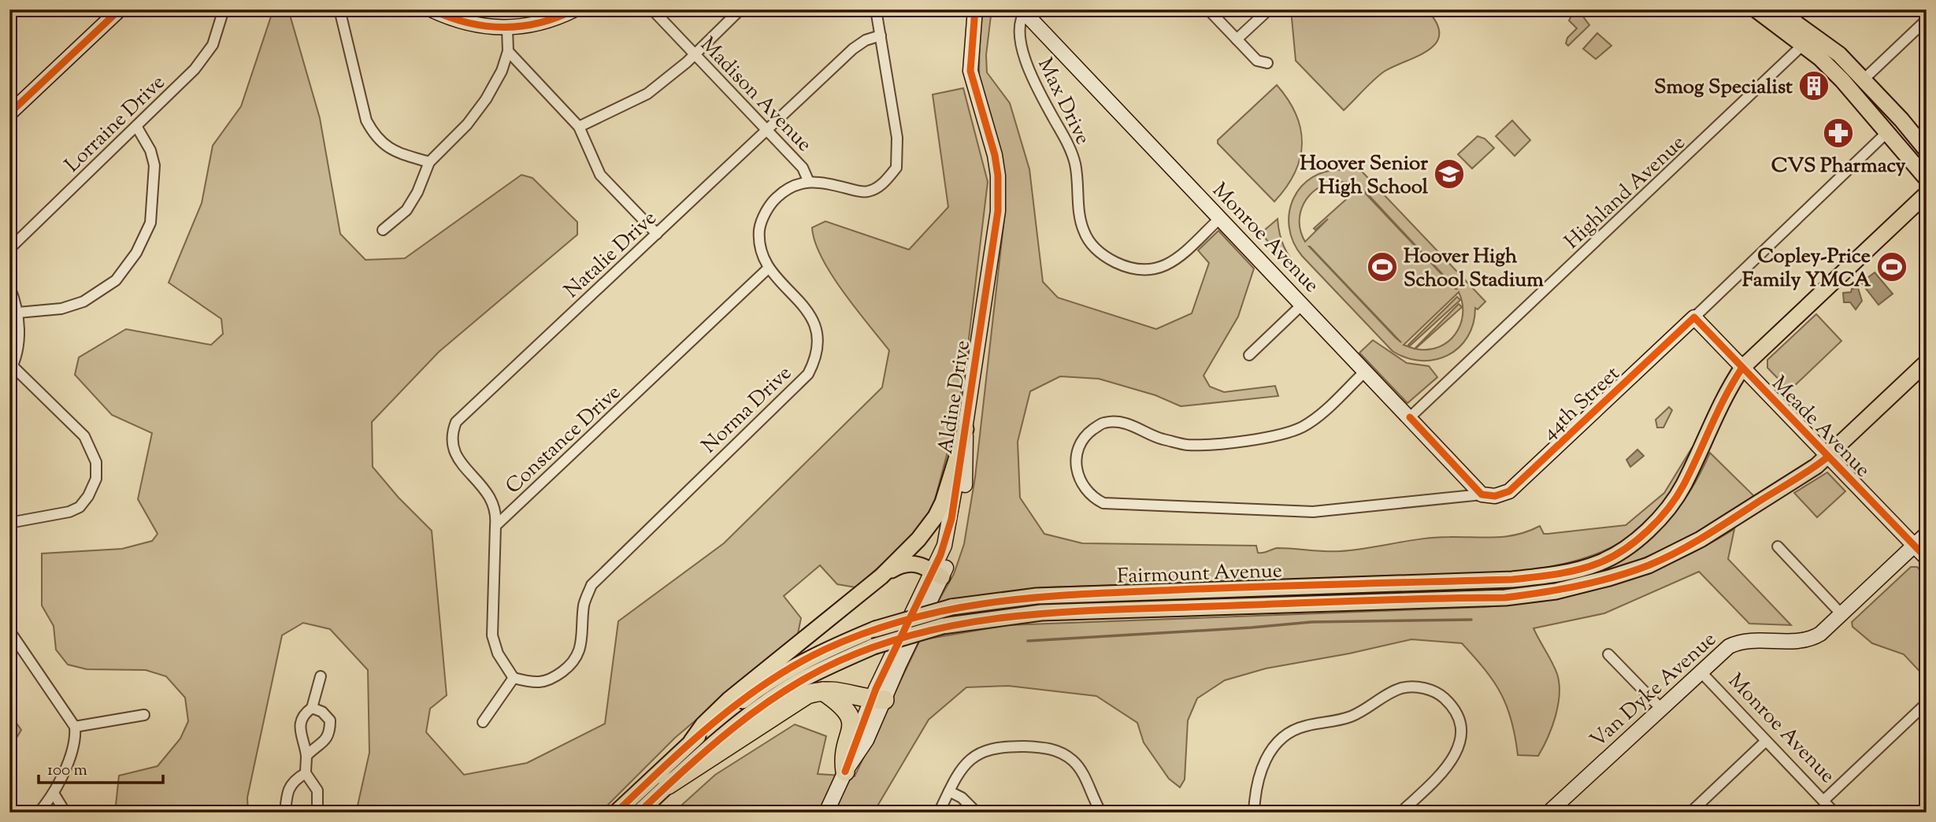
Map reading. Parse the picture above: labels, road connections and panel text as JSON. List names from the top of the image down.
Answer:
{
  "streets": {
    "main road": ["Fairmount Avenue"],
    "street": [
      "Madison Avenue",
      "Max Drive",
      "Lorraine Drive",
      "Highland Avenue",
      "Monroe Avenue",
      "Natalie Drive",
      "Aldine Drive",
      "44th Street",
      "Norma Drive",
      "Meade Avenue",
      "Constance Drive",
      "Van Dyke Avenue"
    ]
  },
  "crossings": [
    ["Madison Avenue", "Natalie Drive"],
    ["Madison Avenue", "Norma Drive"],
    ["Max Drive", "Monroe Avenue"],
    ["Highland Avenue", "Monroe Avenue"],
    ["Monroe Avenue", "44th Street"],
    ["Monroe Avenue", "Van Dyke Avenue"],
    ["Natalie Drive", "Constance Drive"],
    ["44th Street", "Meade Avenue"],
    ["Norma Drive", "Constance Drive"],
    ["Meade Avenue", "Fairmount Avenue"],
    ["Meade Avenue", "Van Dyke Avenue"]
  ],
  "places": {
    "building": ["Smog Specialist"],
    "pharmacy": ["CVS Pharmacy"],
    "school or university": ["Hoover Senior High School"],
    "sports": ["Hoover High School Stadium", "Copley-Price Family YMCA"]
  },
  "scale_bar": "100 m"
}
